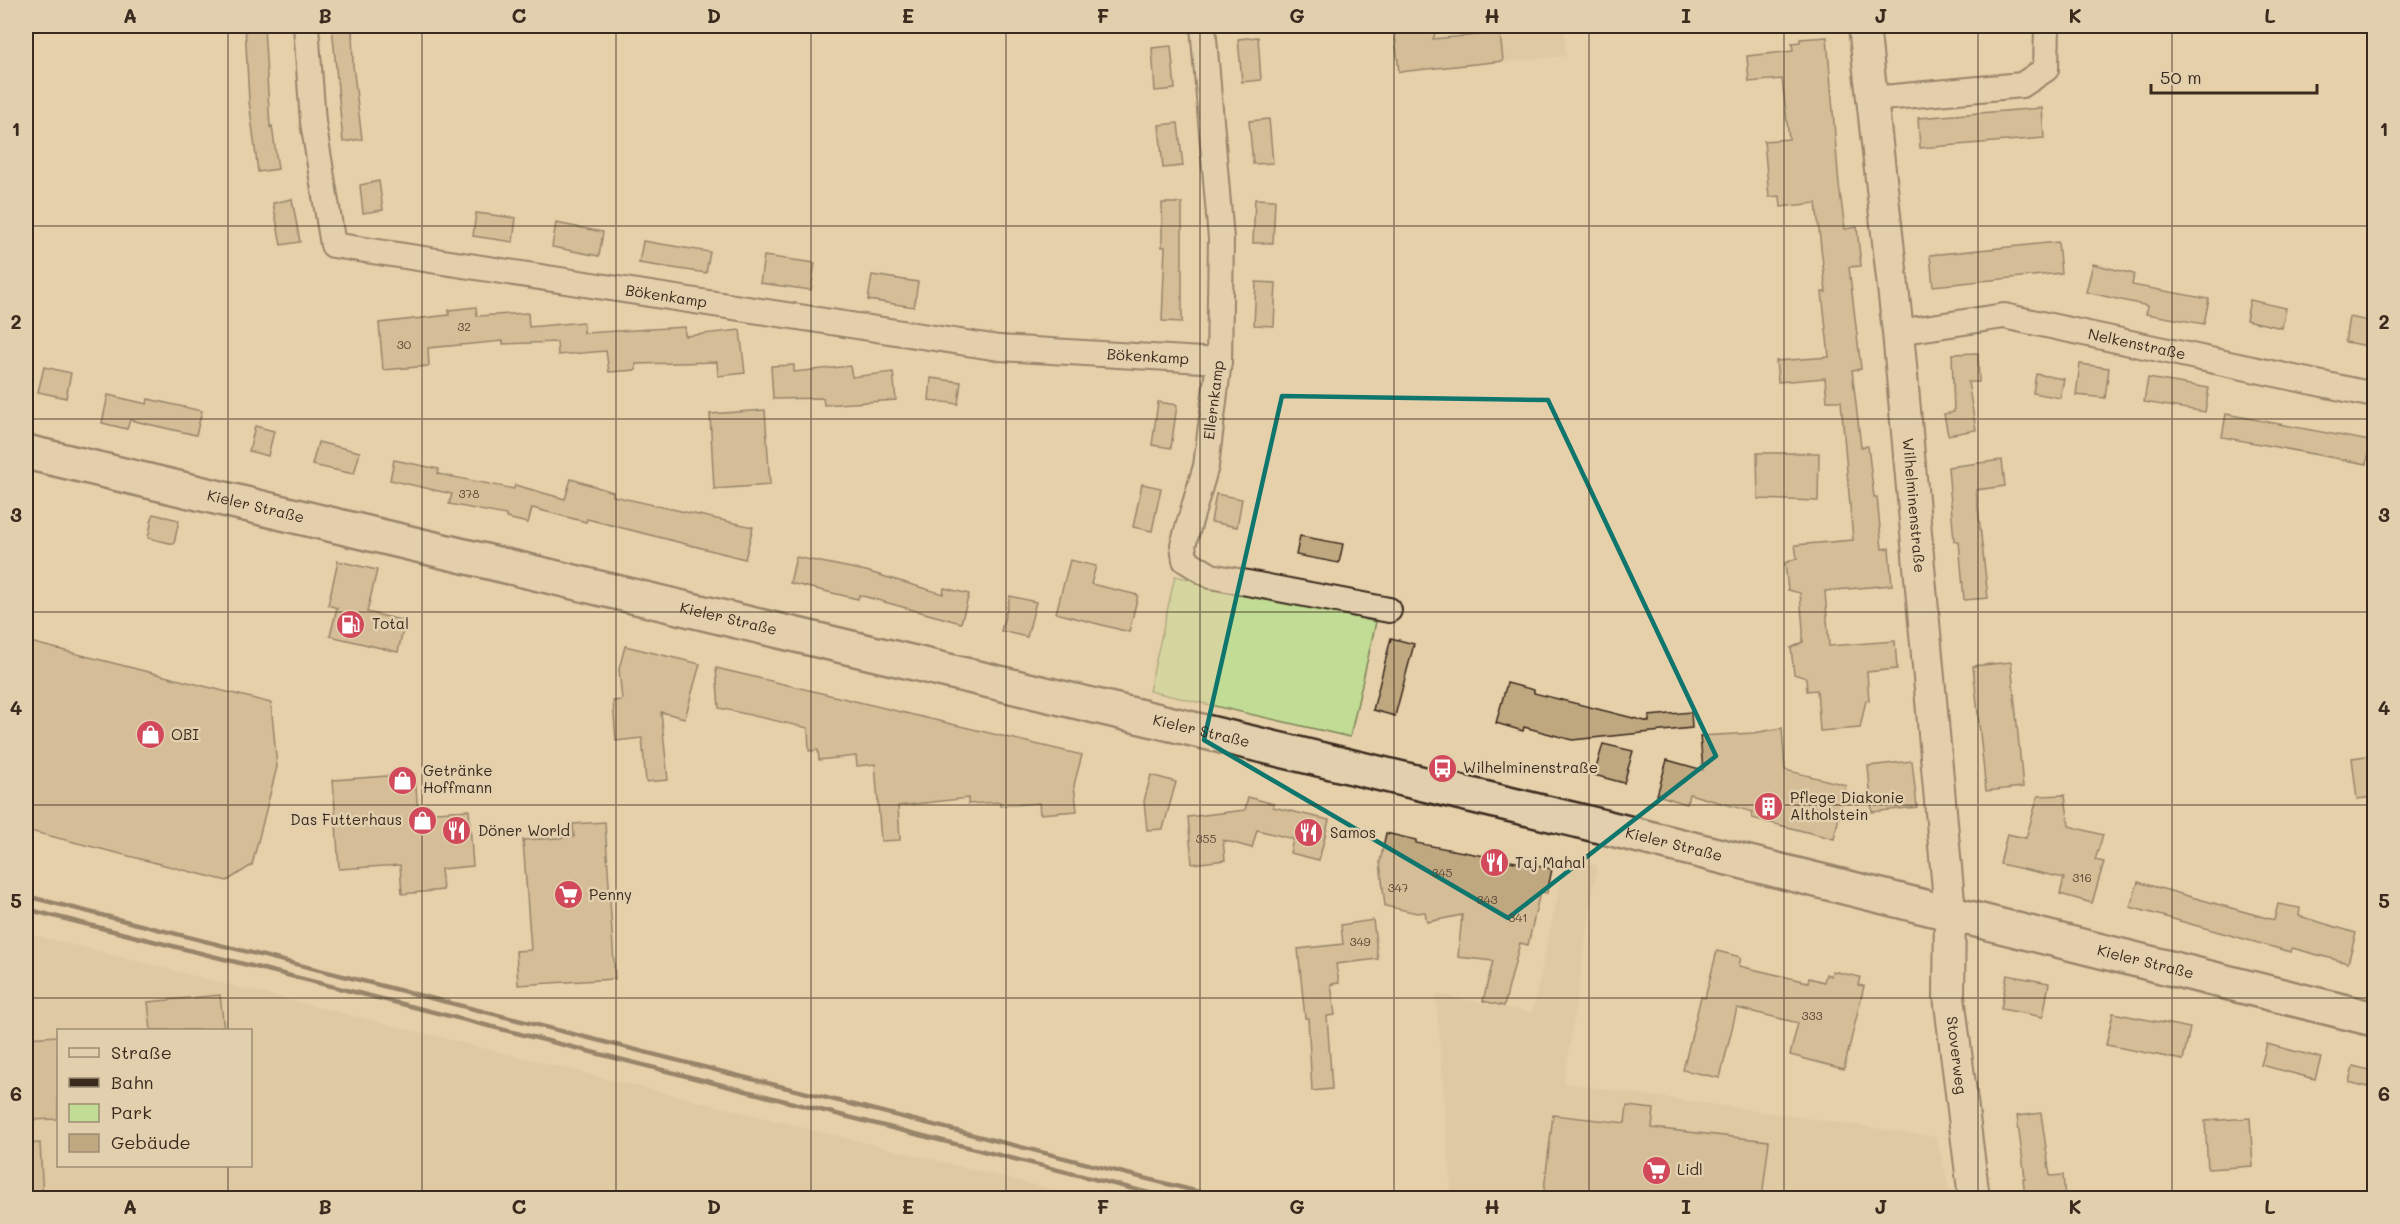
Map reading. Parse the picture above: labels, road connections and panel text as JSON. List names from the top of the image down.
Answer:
{
  "streets": {
    "main road": ["Kieler Straße"],
    "street": [
      "Bökenkamp",
      "Nelkenstraße",
      "Ellernkamp",
      "Wilhelminenstraße",
      "Stoverweg"
    ]
  },
  "crossings": [
    ["Bökenkamp", "Ellernkamp"],
    ["Nelkenstraße", "Wilhelminenstraße"],
    ["Wilhelminenstraße", "Kieler Straße"],
    ["Wilhelminenstraße", "Stoverweg"],
    ["Kieler Straße", "Stoverweg"]
  ],
  "places": {
    "fuel station": ["Total"],
    "shop": ["OBI", "Getränke Hoffmann", "Das Futterhaus"],
    "bus stop": ["Wilhelminenstraße"],
    "building": ["Pflege Diakonie Altholstein"],
    "restaurant": ["Döner World", "Samos", "Taj Mahal"],
    "supermarket": ["Penny", "Lidl"]
  },
  "house_numbers": [
    "32",
    "30",
    "378",
    "355",
    "345",
    "316",
    "347",
    "343",
    "341",
    "349",
    "333"
  ],
  "legend": [
    "Straße",
    "Bahn",
    "Park",
    "Gebäude"
  ],
  "scale_bar": "50 m",
  "grid": {
    "columns": [
      "A",
      "B",
      "C",
      "D",
      "E",
      "F",
      "G",
      "H",
      "I",
      "J",
      "K",
      "L"
    ],
    "rows": [
      "1",
      "2",
      "3",
      "4",
      "5",
      "6"
    ]
  }
}
